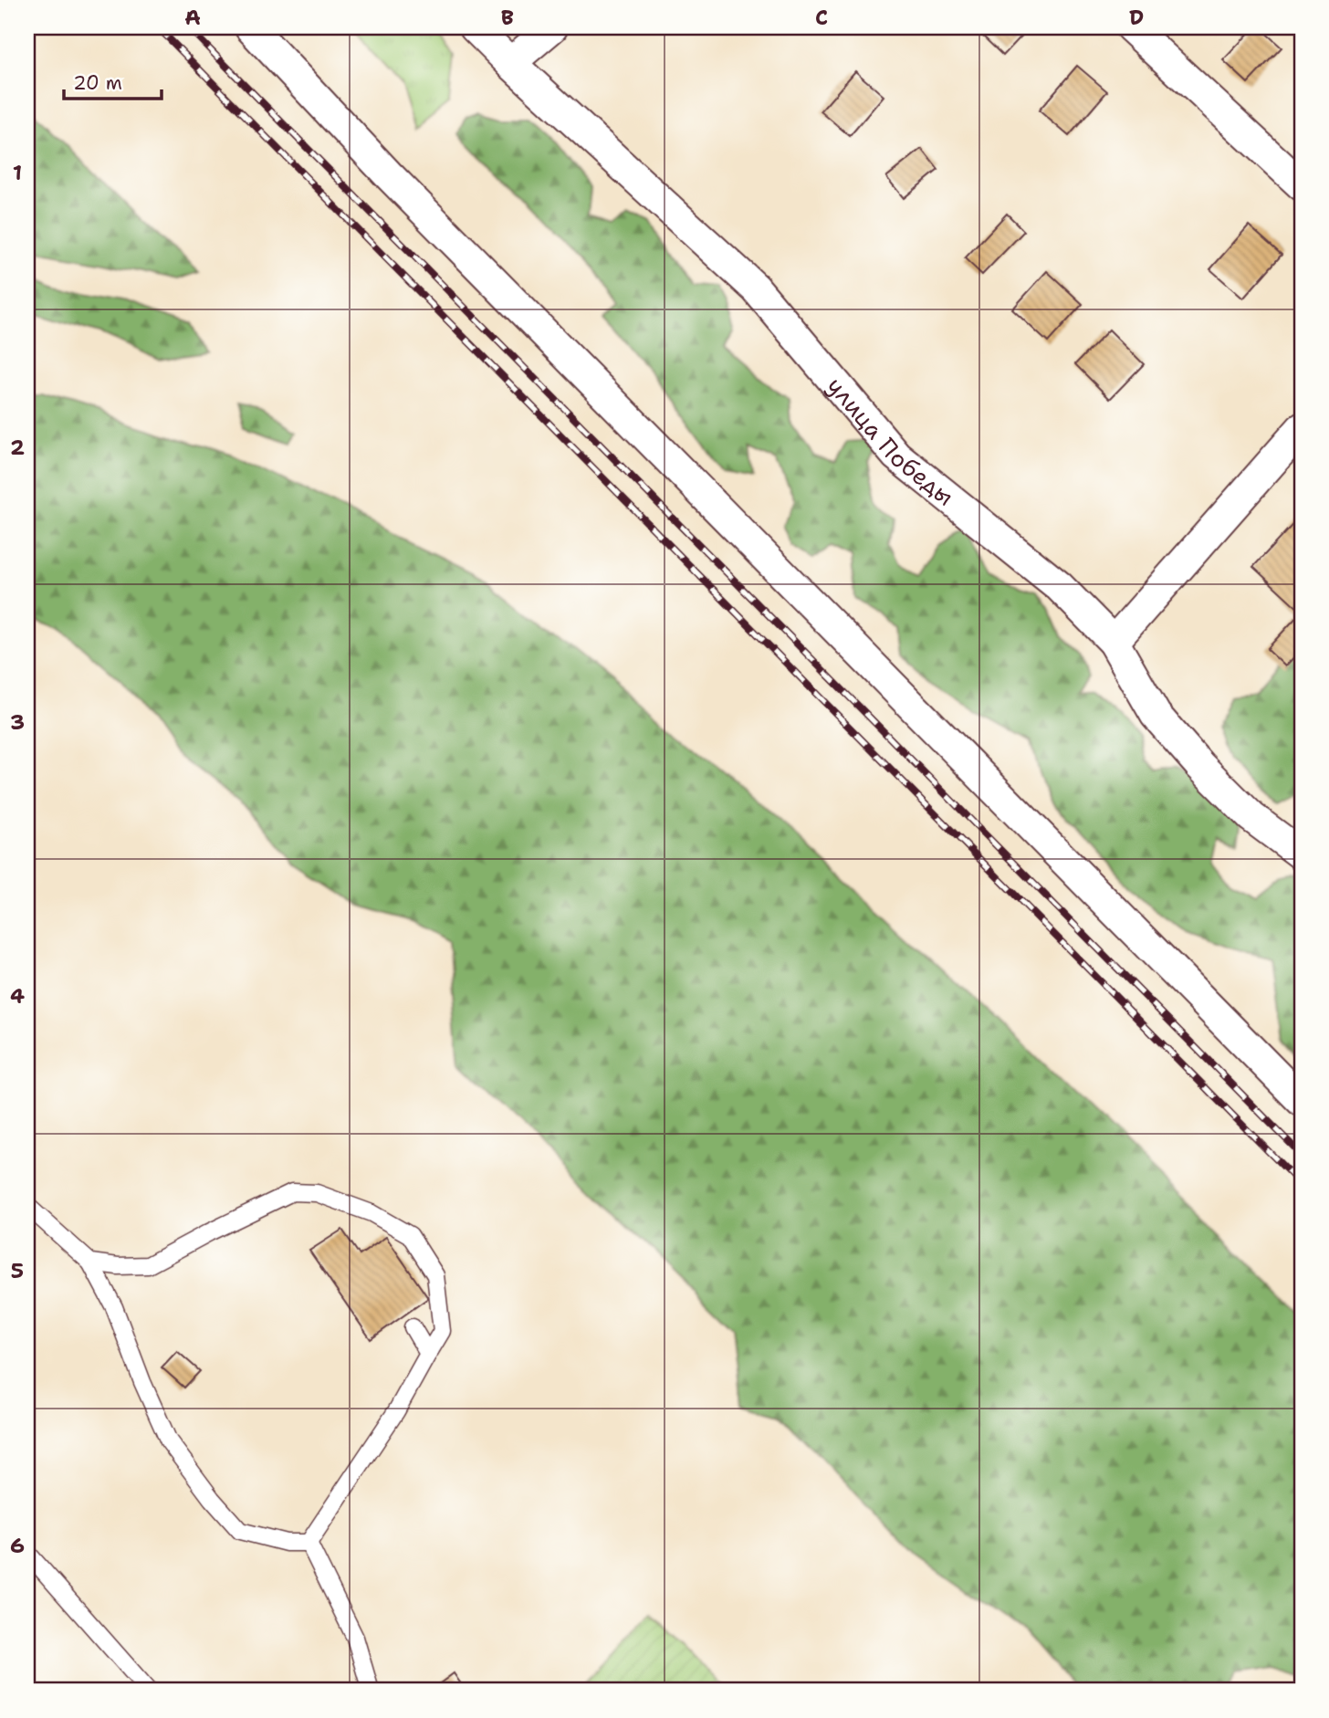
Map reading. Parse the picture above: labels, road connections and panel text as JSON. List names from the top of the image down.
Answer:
{
  "streets": {
    "street": ["улица Победы"]
  },
  "scale_bar": "20 m",
  "grid": {
    "columns": [
      "A",
      "B",
      "C",
      "D"
    ],
    "rows": [
      "1",
      "2",
      "3",
      "4",
      "5",
      "6"
    ]
  }
}
